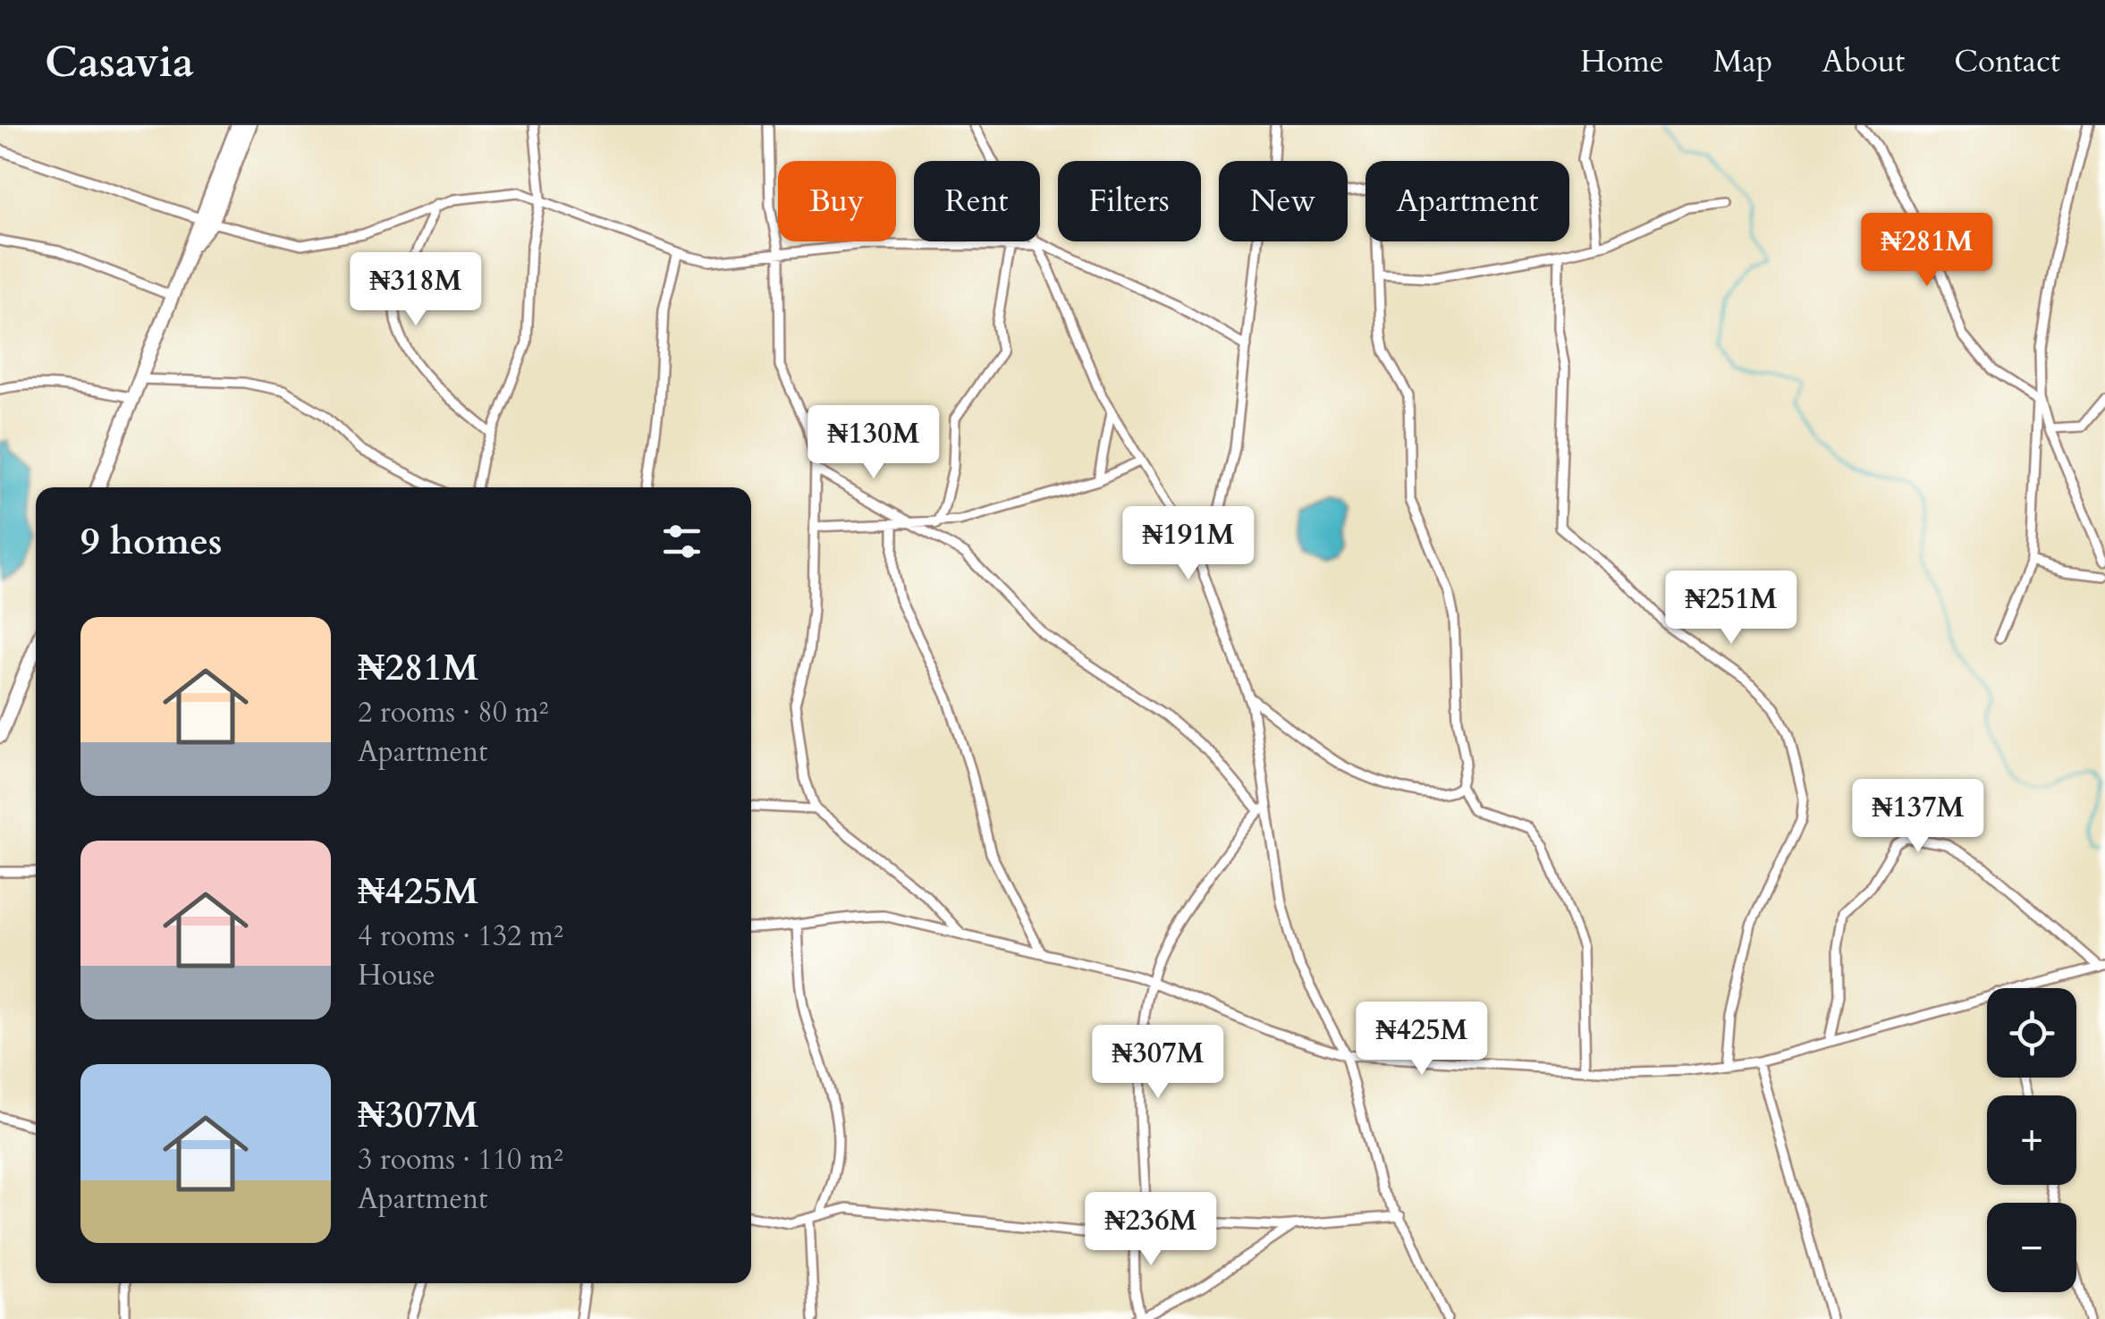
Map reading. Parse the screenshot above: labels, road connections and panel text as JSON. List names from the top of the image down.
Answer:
{
  "page": {
    "header": "Casavia",
    "nav": [
      "Home",
      "Map",
      "About",
      "Contact"
    ],
    "chip": [
      "Buy",
      "Rent",
      "Filters",
      "New",
      "Apartment"
    ],
    "price": [
      "₦281M",
      "₦318M",
      "₦130M",
      "₦191M",
      "₦251M",
      "₦137M",
      "₦425M",
      "₦307M",
      "₦236M"
    ],
    "heading": "9 homes",
    "list": [
      {
        "name": "₦281M",
        "note": "2 rooms · 80 m² · Apartment"
      },
      {
        "name": "₦425M",
        "note": "4 rooms · 132 m² · House"
      },
      {
        "name": "₦307M",
        "note": "3 rooms · 110 m² · Apartment"
      }
    ],
    "map_buttons": ["+", "−"]
  }
}
